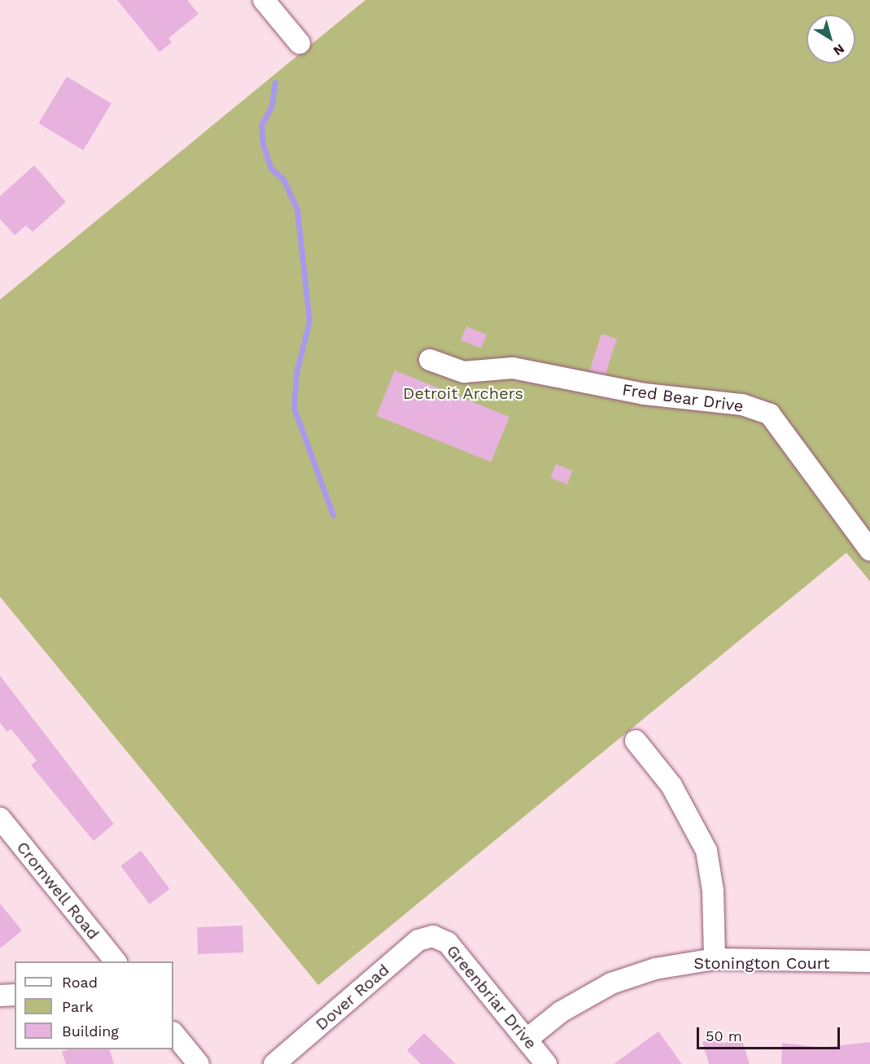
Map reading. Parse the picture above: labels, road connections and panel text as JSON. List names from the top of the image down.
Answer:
{
  "streets": {
    "street": [
      "Fred Bear Drive",
      "Cromwell Road",
      "Stonington Court",
      "Dover Road",
      "Greenbriar Drive"
    ]
  },
  "crossings": [
    ["Stonington Court", "Greenbriar Drive"],
    ["Dover Road", "Greenbriar Drive"]
  ],
  "parks": ["Detroit Archers"],
  "legend": ["Road", "Park", "Building"],
  "scale_bar": "50 m",
  "north": "bottom right"
}
